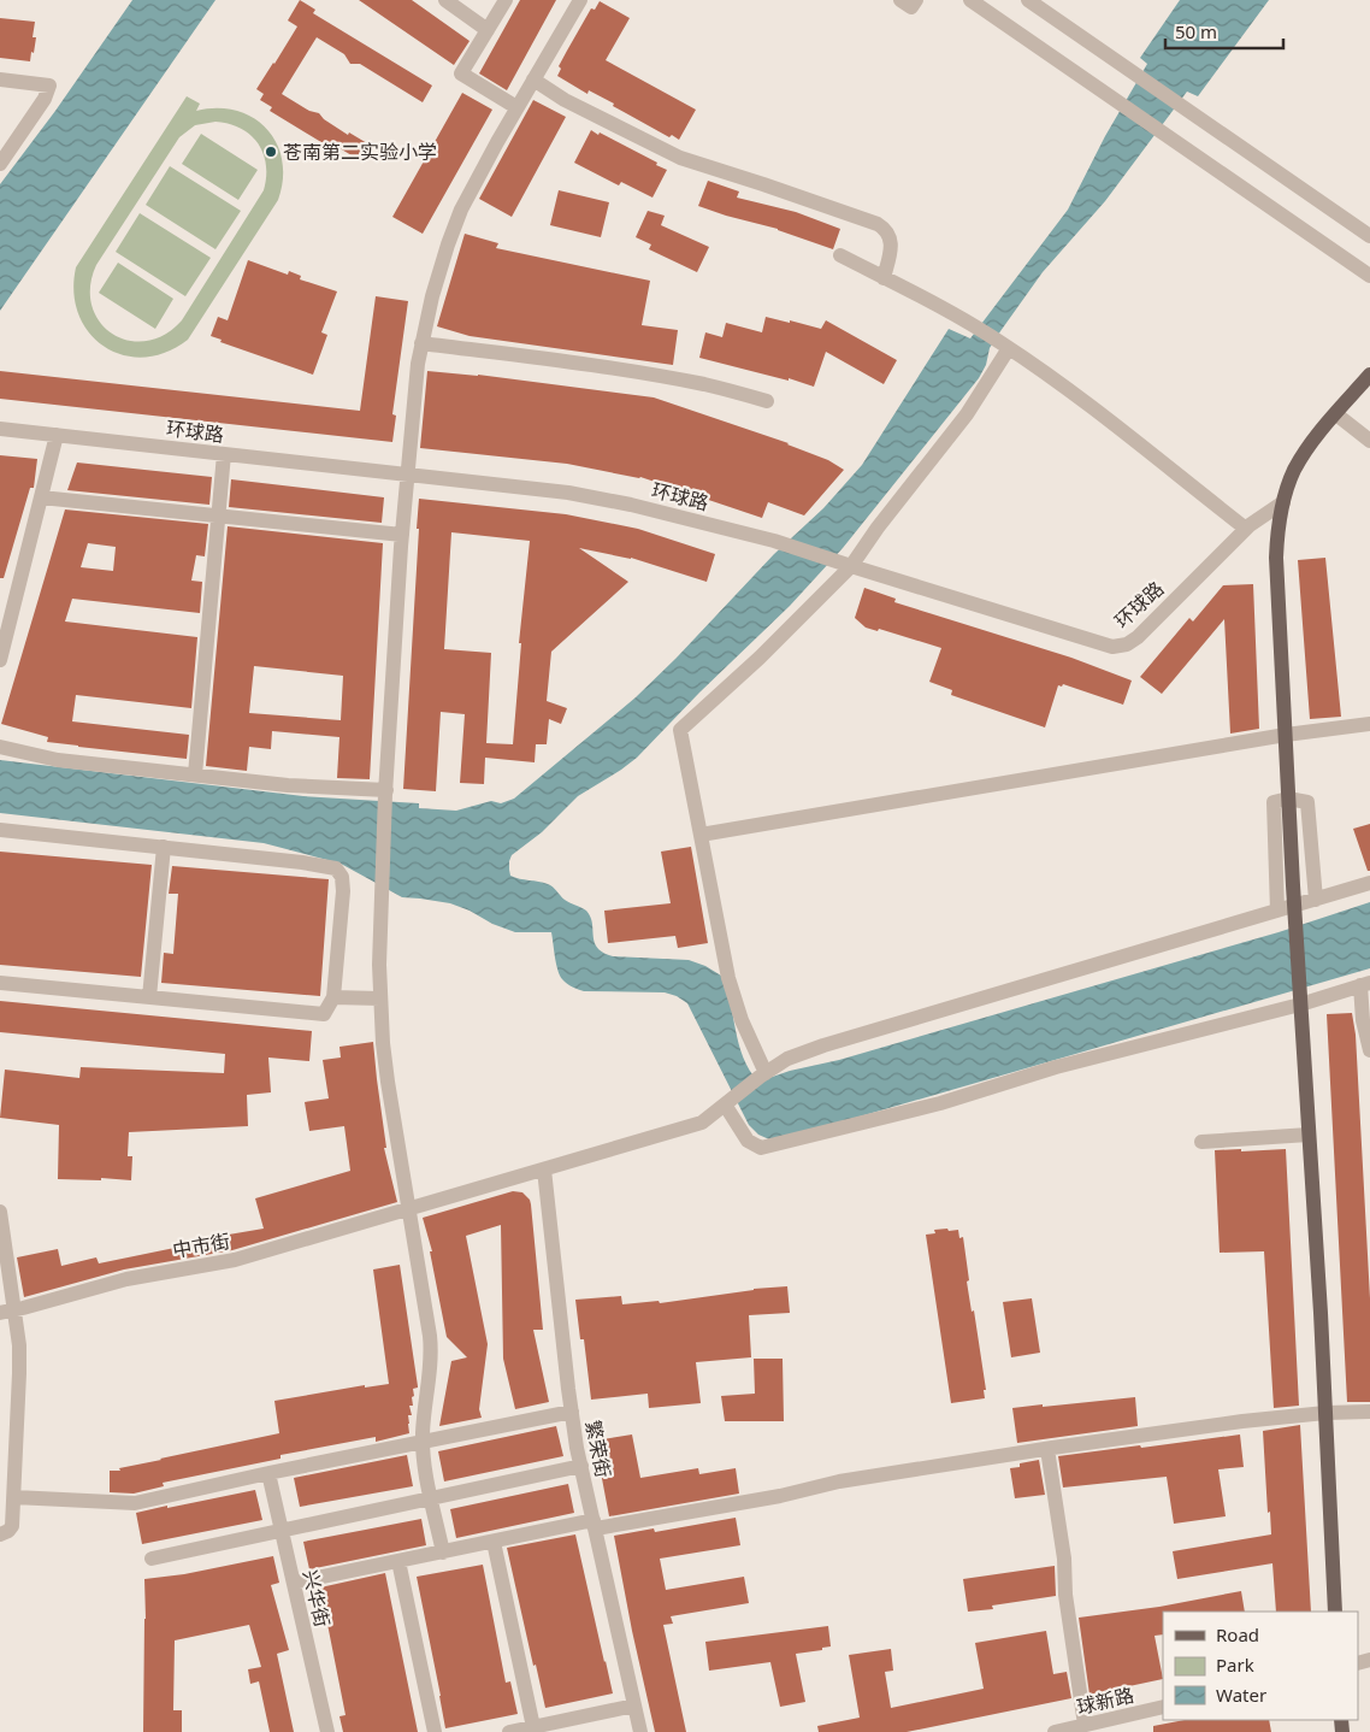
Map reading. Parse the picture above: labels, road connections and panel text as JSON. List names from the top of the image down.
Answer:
{
  "streets": {
    "street": [
      "环球路",
      "中市街",
      "繁荣街",
      "兴华街",
      "球新路"
    ]
  },
  "crossings": [
    ["中市街", "繁荣街"]
  ],
  "places": ["苍南第二实验小学"],
  "legend": ["Road", "Park", "Water"],
  "scale_bar": "50 m"
}
